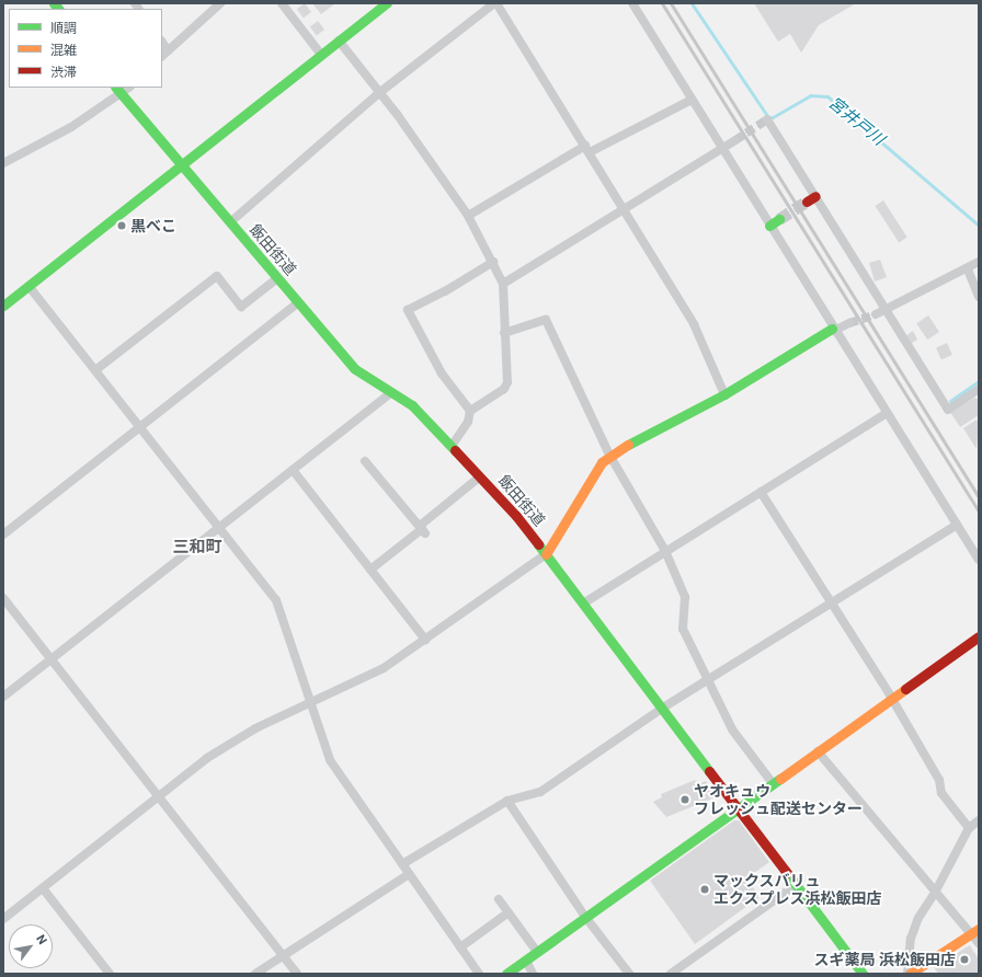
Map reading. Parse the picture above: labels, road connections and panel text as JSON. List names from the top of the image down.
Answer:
{
  "streets": {
    "street": ["飯田街道"]
  },
  "districts": ["三和町"],
  "water": ["宮井戸川"],
  "places": [
    "黒べこ",
    "ヤオキュウ フレッシュ配送センター",
    "マックスバリュ エクスプレス浜松飯田店",
    "スギ薬局 浜松飯田店"
  ],
  "legend": ["順調", "混雑", "渋滞"],
  "north": "top right"
}
